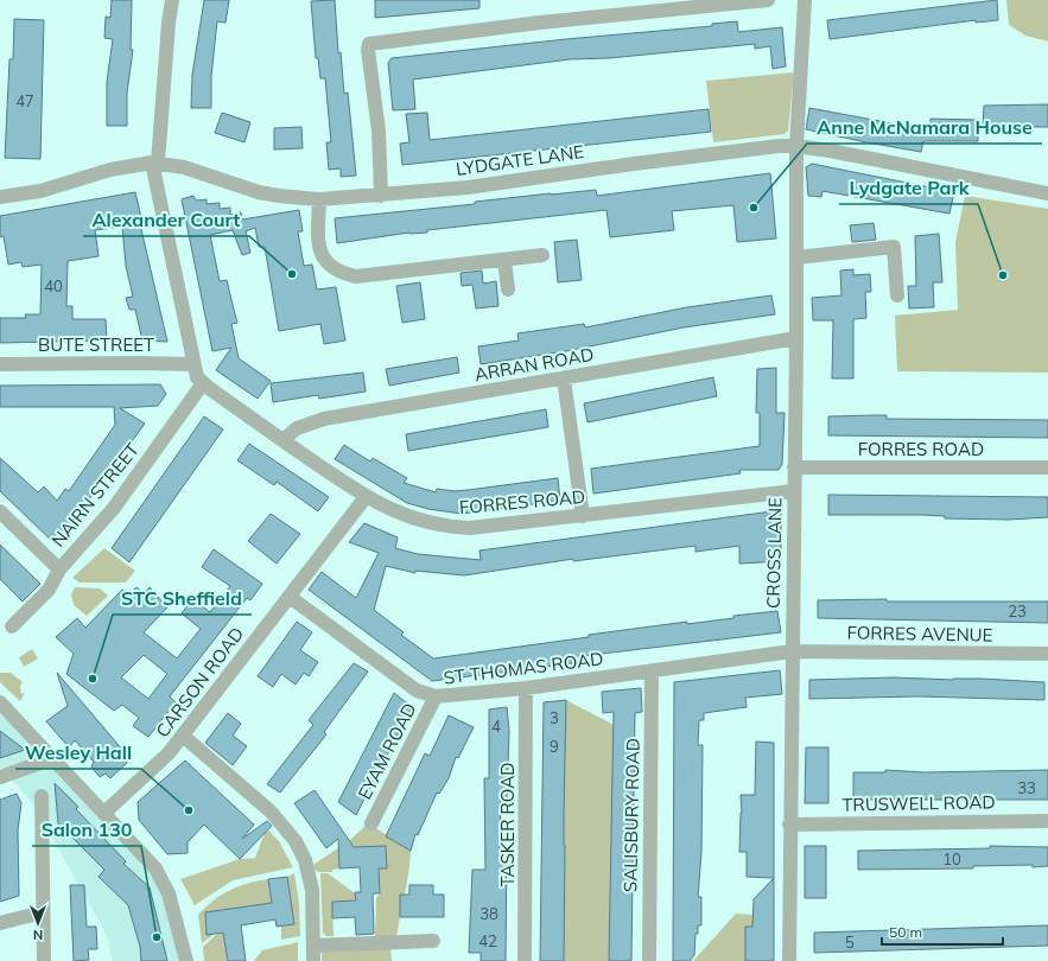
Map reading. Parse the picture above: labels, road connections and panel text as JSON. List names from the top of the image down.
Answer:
{
  "streets": {
    "street": [
      "LYDGATE LANE",
      "BUTE STREET",
      "ARRAN ROAD",
      "FORRES ROAD",
      "NAIRN STREET",
      "CROSS LANE",
      "FORRES AVENUE",
      "ST THOMAS ROAD",
      "CARSON ROAD",
      "EYAM ROAD",
      "TRUSWELL ROAD",
      "SALISBURY ROAD",
      "TASKER ROAD"
    ]
  },
  "crossings": [
    ["LYDGATE LANE", "CROSS LANE"],
    ["BUTE STREET", "FORRES ROAD"],
    ["ARRAN ROAD", "FORRES ROAD"],
    ["ARRAN ROAD", "CROSS LANE"],
    ["FORRES ROAD", "NAIRN STREET"],
    ["FORRES ROAD", "CROSS LANE"],
    ["FORRES ROAD", "CARSON ROAD"],
    ["CROSS LANE", "FORRES AVENUE"],
    ["CROSS LANE", "ST THOMAS ROAD"],
    ["CROSS LANE", "TRUSWELL ROAD"],
    ["FORRES AVENUE", "ST THOMAS ROAD"],
    ["ST THOMAS ROAD", "CARSON ROAD"],
    ["ST THOMAS ROAD", "EYAM ROAD"],
    ["ST THOMAS ROAD", "SALISBURY ROAD"],
    ["ST THOMAS ROAD", "TASKER ROAD"]
  ],
  "places": [
    "Anne McNamara House",
    "Alexander Court",
    "Lydgate Park",
    "STC Sheffield",
    "Wesley Hall",
    "Salon 130"
  ],
  "house_numbers": [
    "47",
    "40",
    "23",
    "3",
    "4",
    "9",
    "33",
    "10",
    "38",
    "42",
    "5"
  ],
  "scale_bar": "50 m",
  "north": "bottom"
}
